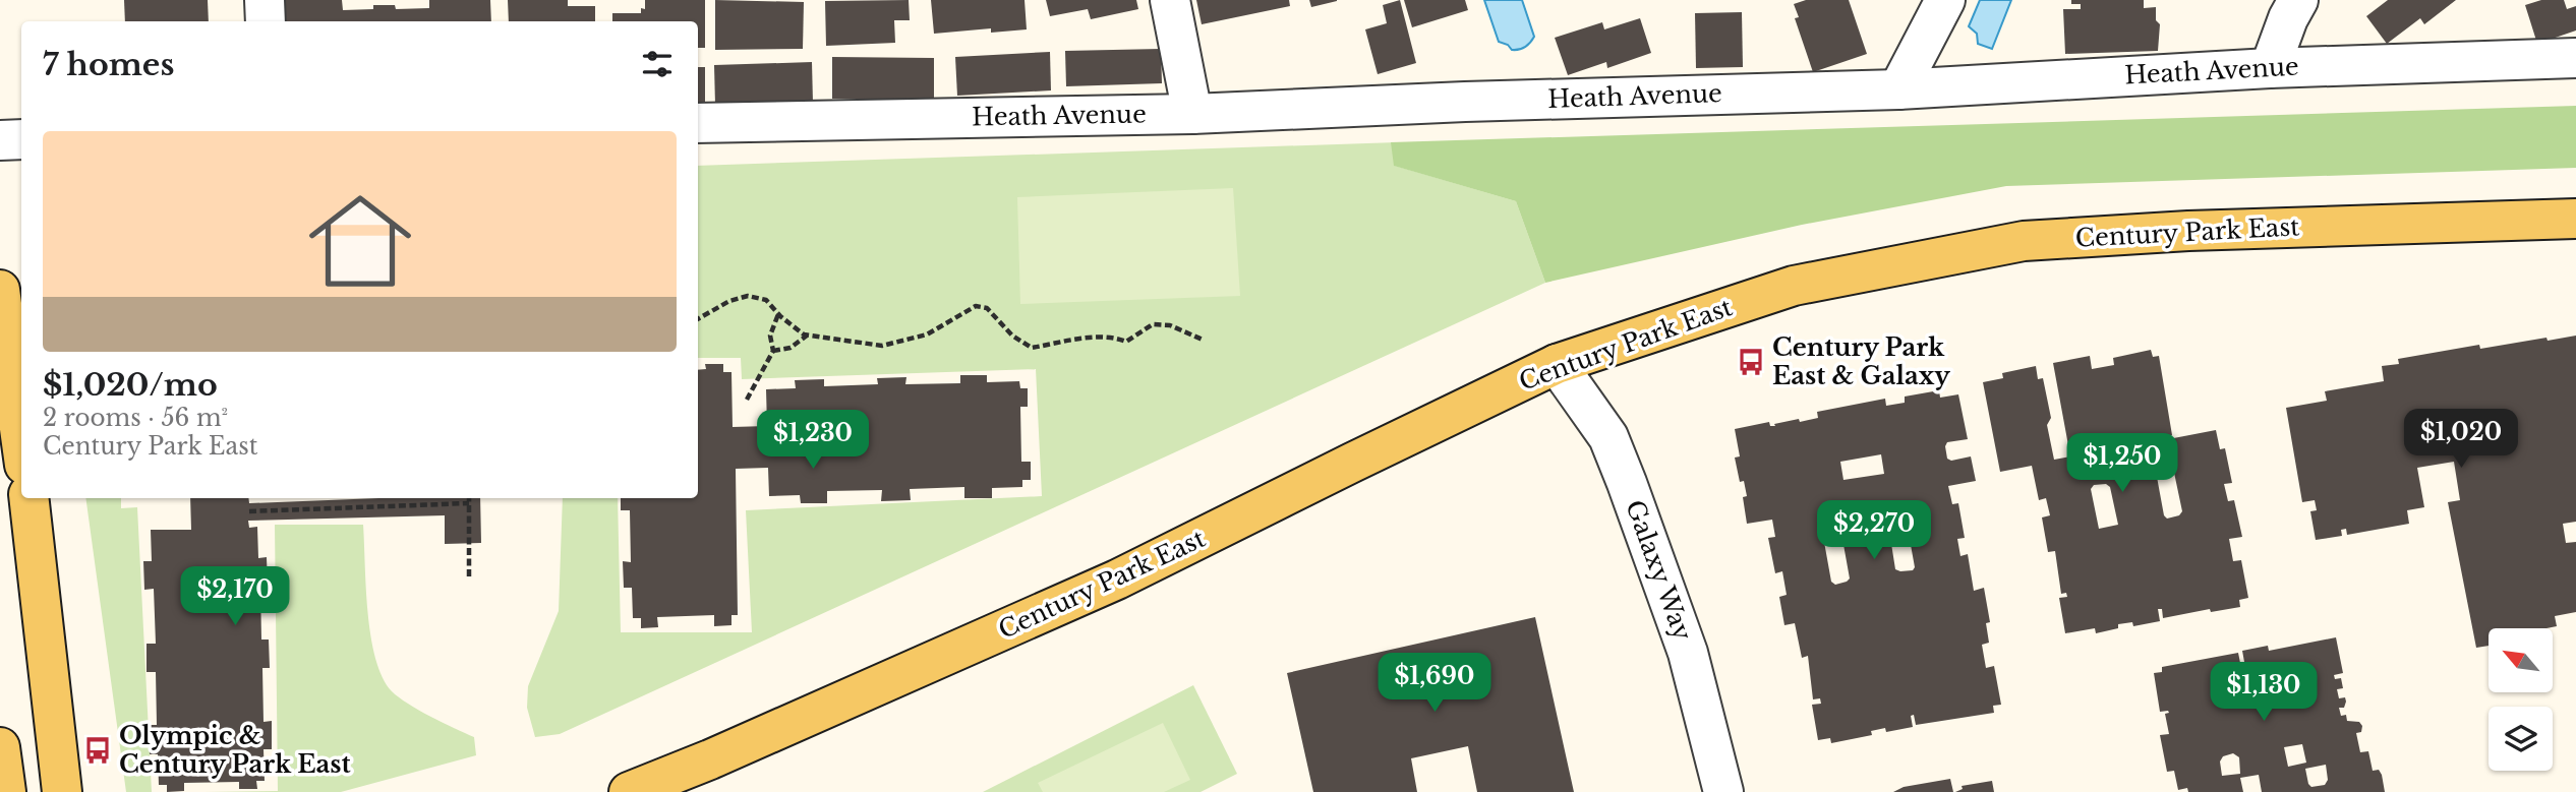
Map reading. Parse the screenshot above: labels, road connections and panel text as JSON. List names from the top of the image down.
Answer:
{
  "streets": {
    "main road": ["Century Park East"],
    "street": ["Heath Avenue", "Galaxy Way"]
  },
  "crossings": [
    ["Century Park East", "Galaxy Way"]
  ],
  "places": {
    "bus stop": ["Century Park East & Galaxy", "Olympic & Century Park East"]
  },
  "north": "top left",
  "page": {
    "heading": "7 homes",
    "list": [
      {
        "name": "$1,020/mo",
        "note": "2 rooms · 56 m² · Century Park East"
      }
    ],
    "price": [
      "$1,020",
      "$1,230",
      "$1,250",
      "$2,270",
      "$2,170",
      "$1,690",
      "$1,130"
    ]
  }
}
